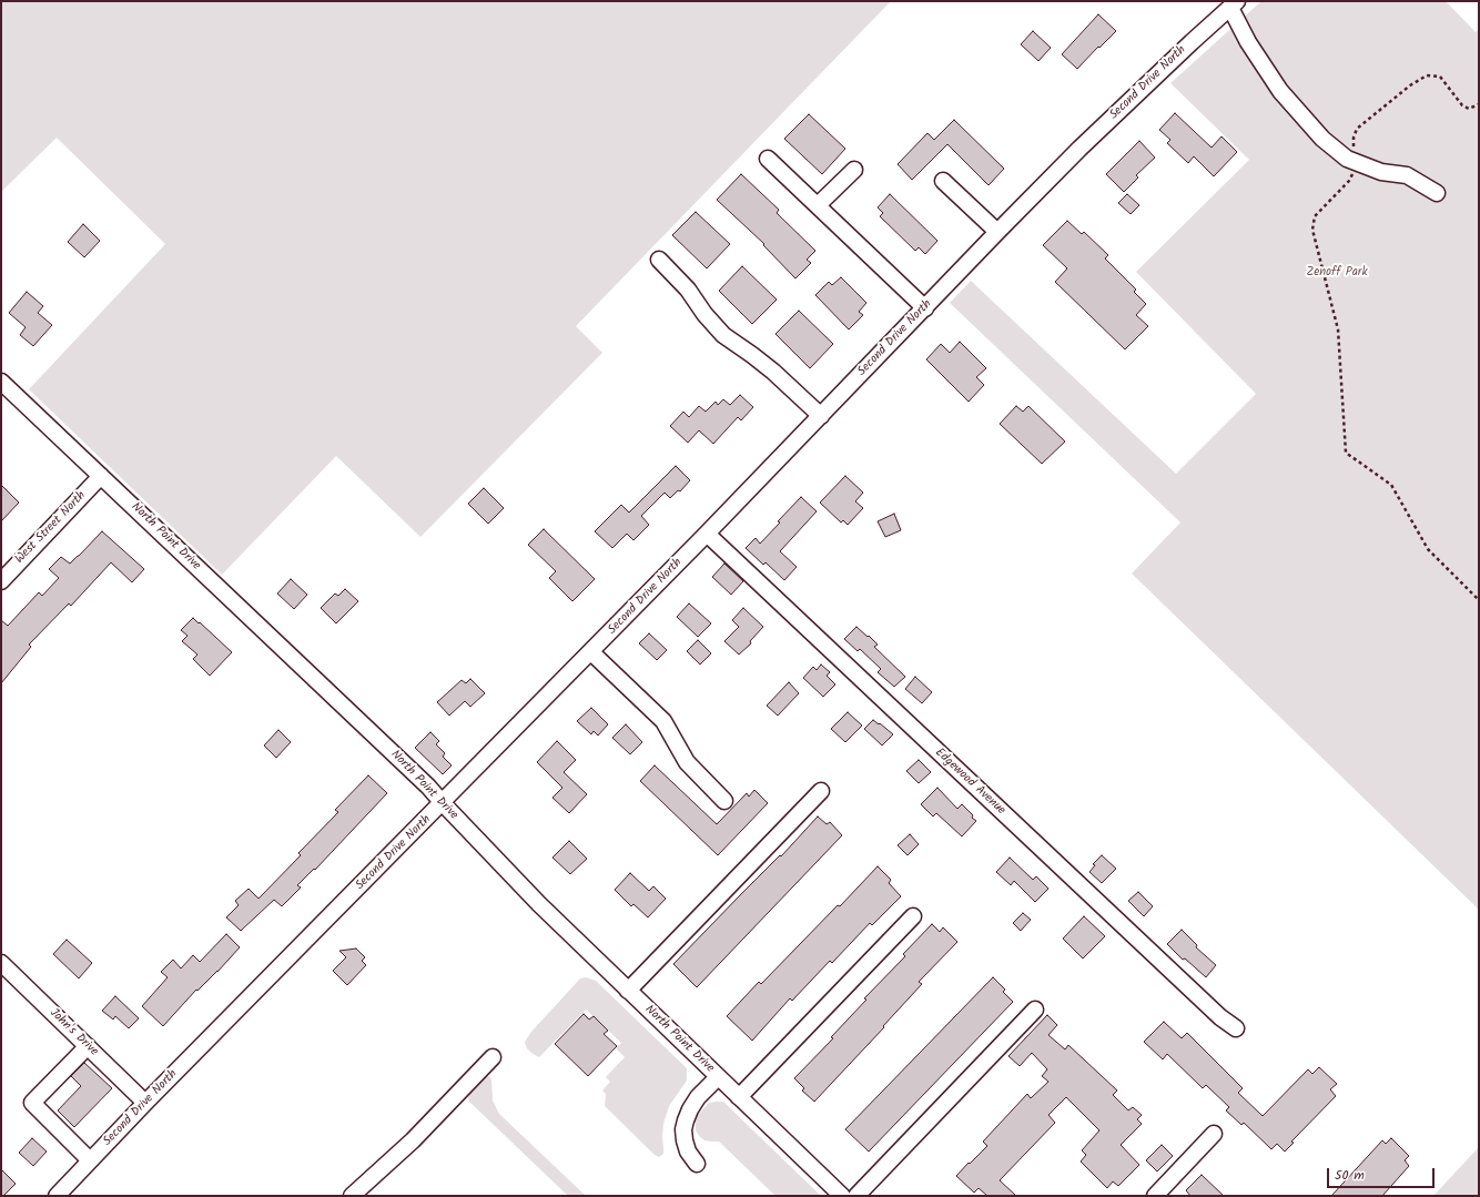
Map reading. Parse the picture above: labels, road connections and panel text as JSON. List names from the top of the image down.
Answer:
{
  "streets": {
    "street": [
      "Second Drive North",
      "West Street North",
      "North Point Drive",
      "Edgewood Avenue",
      "John's Drive"
    ]
  },
  "crossings": [
    ["Second Drive North", "North Point Drive"],
    ["Second Drive North", "Edgewood Avenue"],
    ["Second Drive North", "John's Drive"],
    ["West Street North", "North Point Drive"]
  ],
  "parks": ["Zenoff Park"],
  "scale_bar": "50 m"
}
